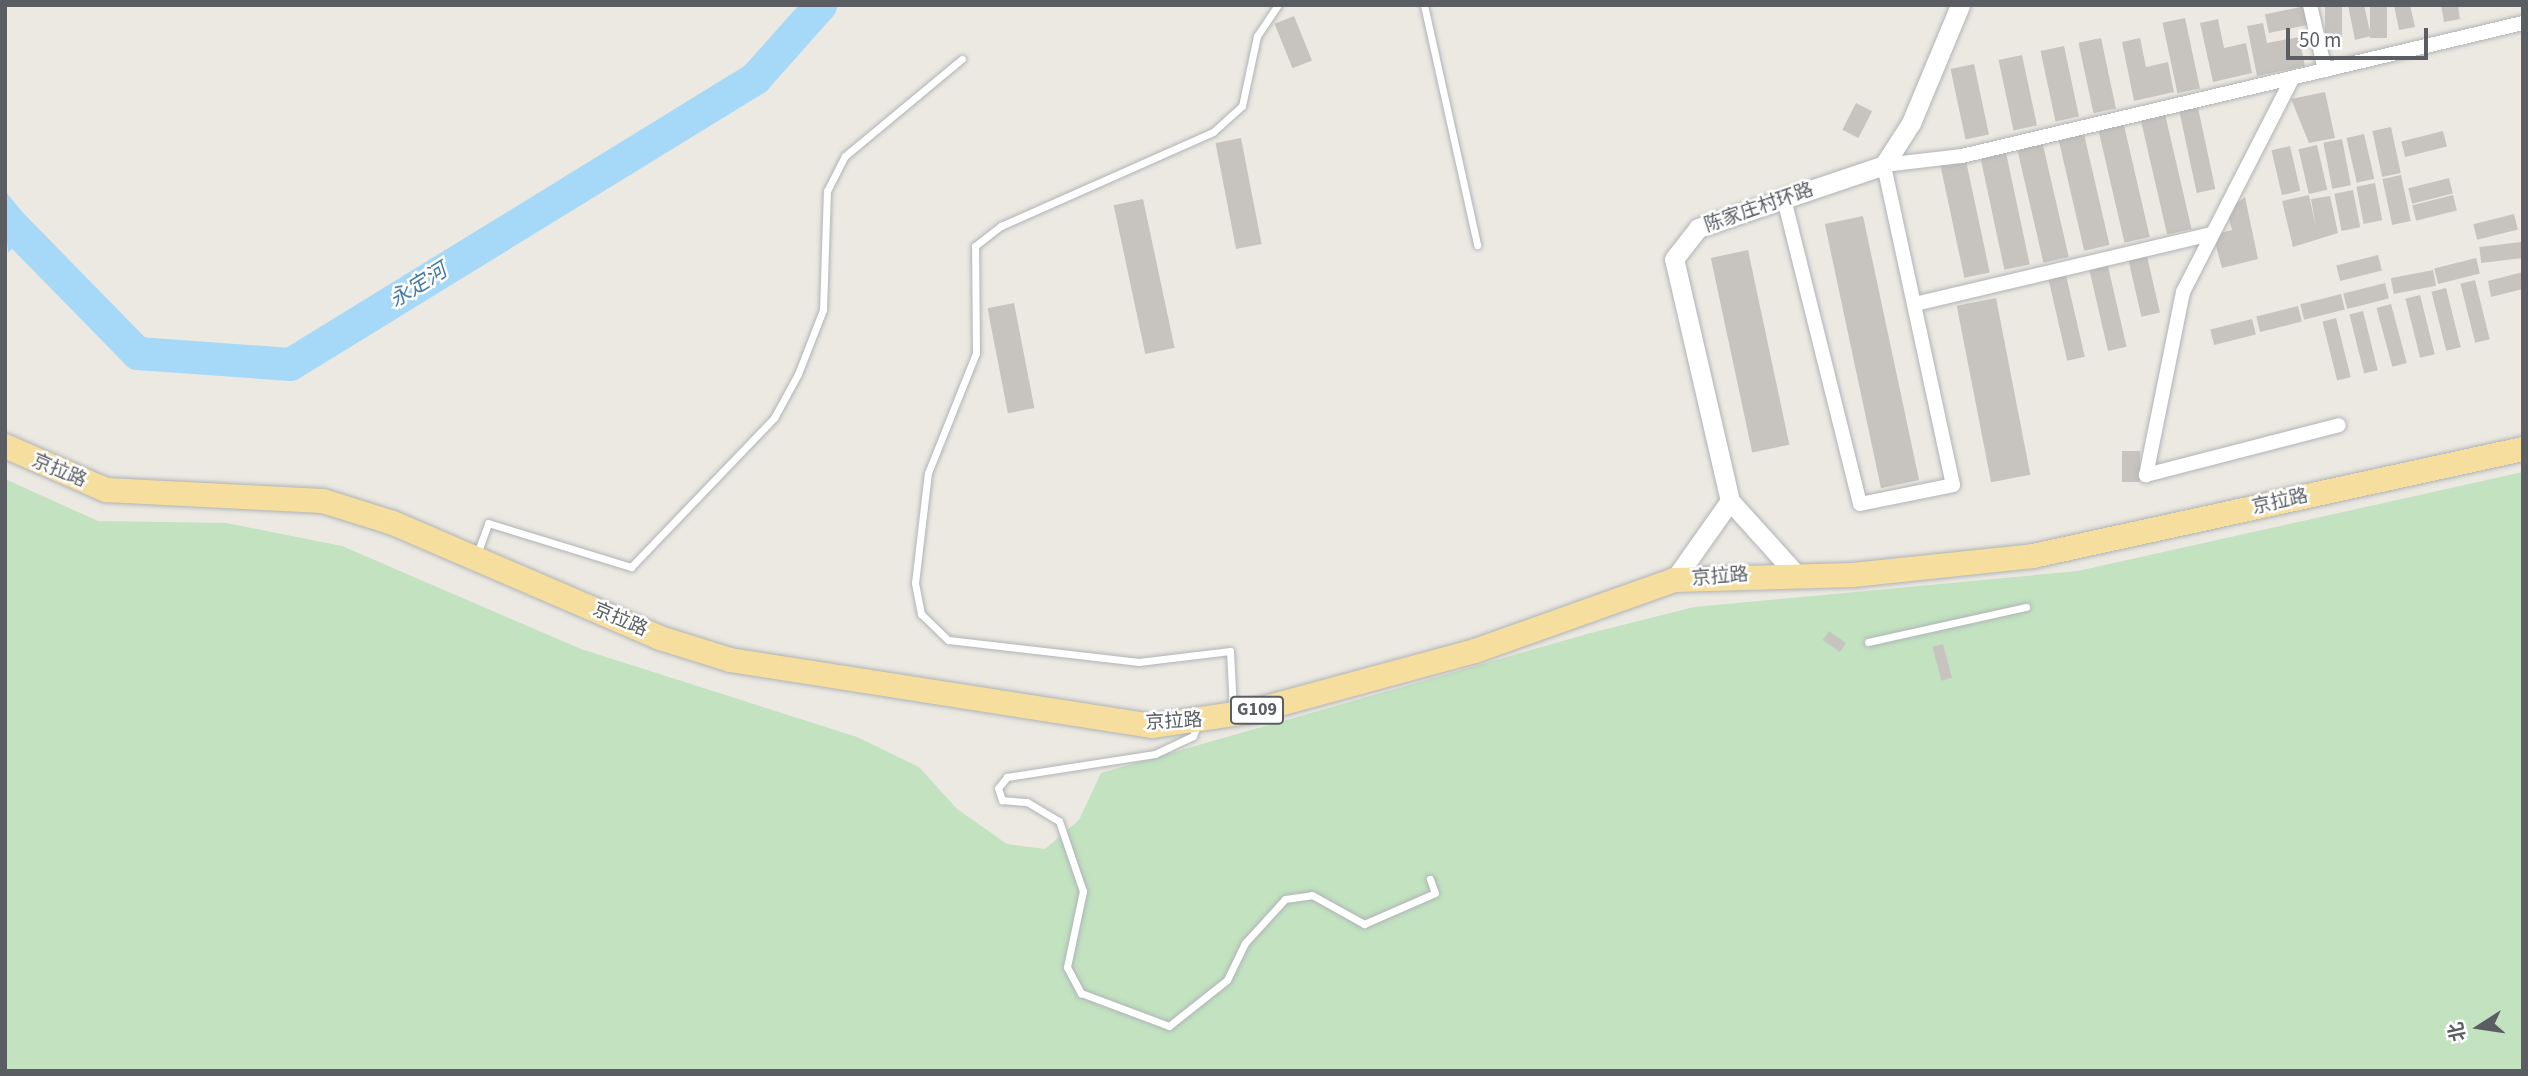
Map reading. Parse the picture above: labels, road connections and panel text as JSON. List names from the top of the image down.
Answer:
{
  "streets": {
    "highway": ["京拉路", "G109"],
    "street": ["陈家庄村环路"]
  },
  "water": ["永定河"],
  "scale_bar": "50 m",
  "north": "left"
}
